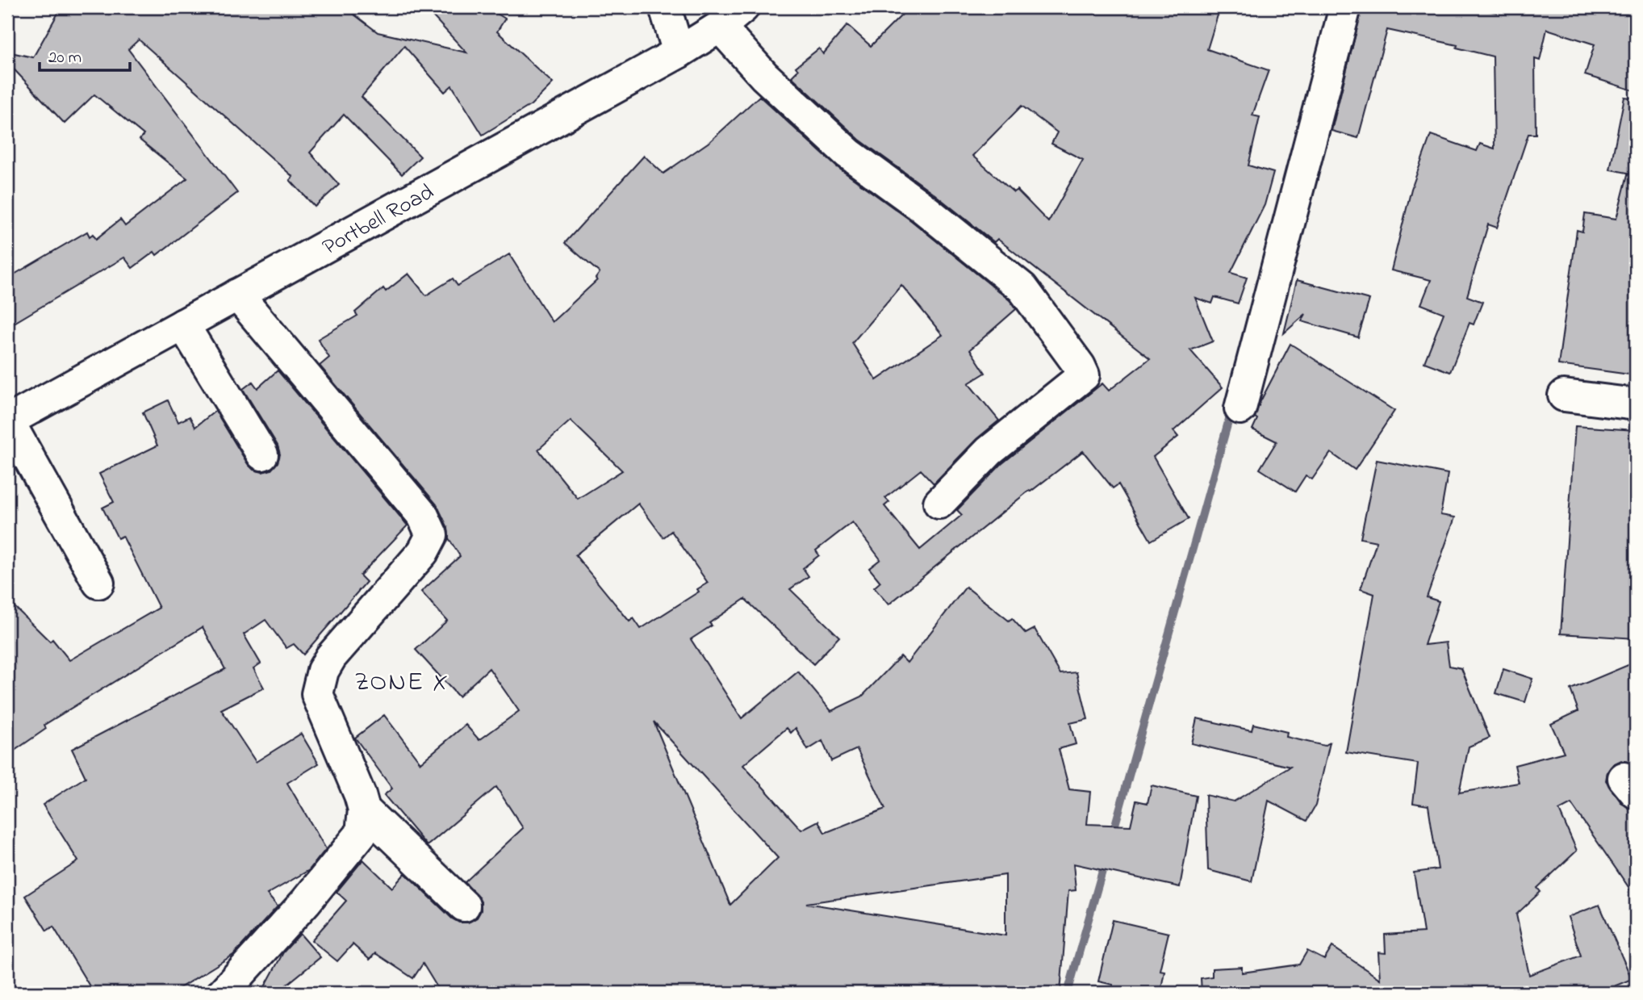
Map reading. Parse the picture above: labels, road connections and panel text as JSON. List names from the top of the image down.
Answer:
{
  "streets": {
    "street": ["Portbell Road"]
  },
  "districts": ["ZONE X"],
  "scale_bar": "20 m"
}
